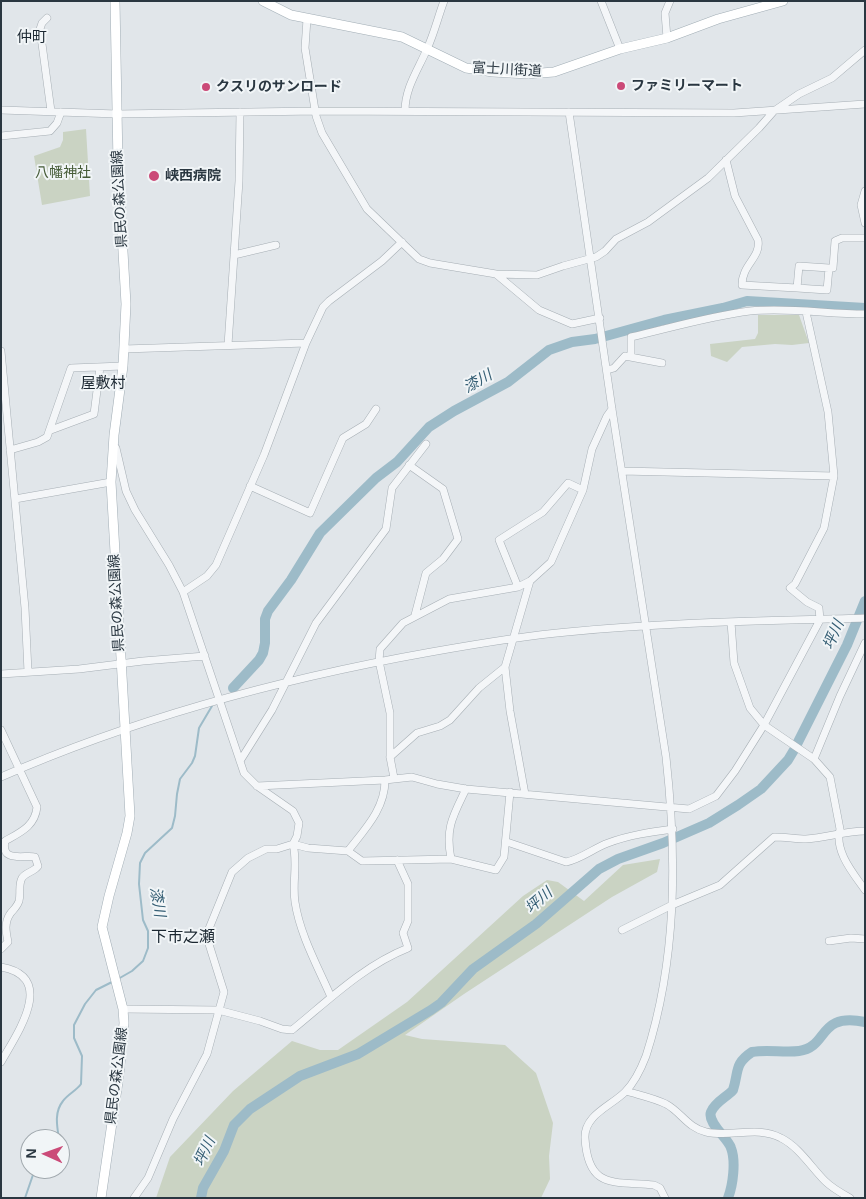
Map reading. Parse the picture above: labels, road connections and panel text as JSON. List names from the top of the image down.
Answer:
{
  "streets": {
    "main road": ["富士川街道", "県民の森公園線"]
  },
  "districts": ["仲町", "屋敷村", "下市之瀬"],
  "water": ["漆川", "坪川"],
  "parks": ["八幡神社"],
  "places": ["ファミリーマート", "クスリのサンロード", "峡西病院"],
  "north": "left"
}
